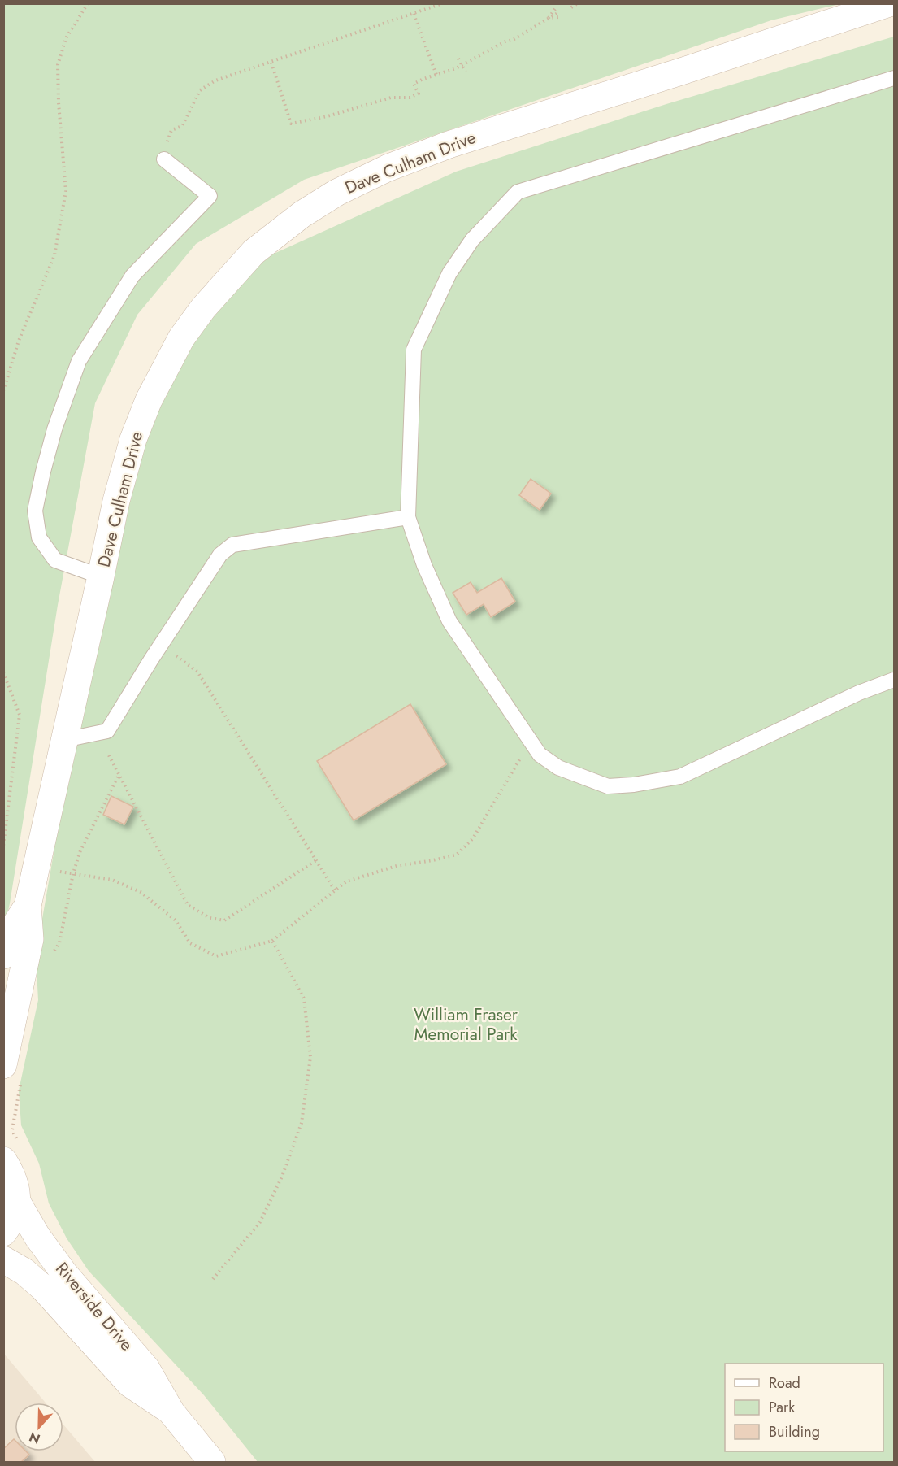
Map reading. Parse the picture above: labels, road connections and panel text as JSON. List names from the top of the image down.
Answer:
{
  "streets": {
    "main road": ["Dave Culham Drive", "Riverside Drive"]
  },
  "parks": ["William Fraser Memorial Park"],
  "legend": ["Road", "Park", "Building"],
  "north": "bottom"
}
